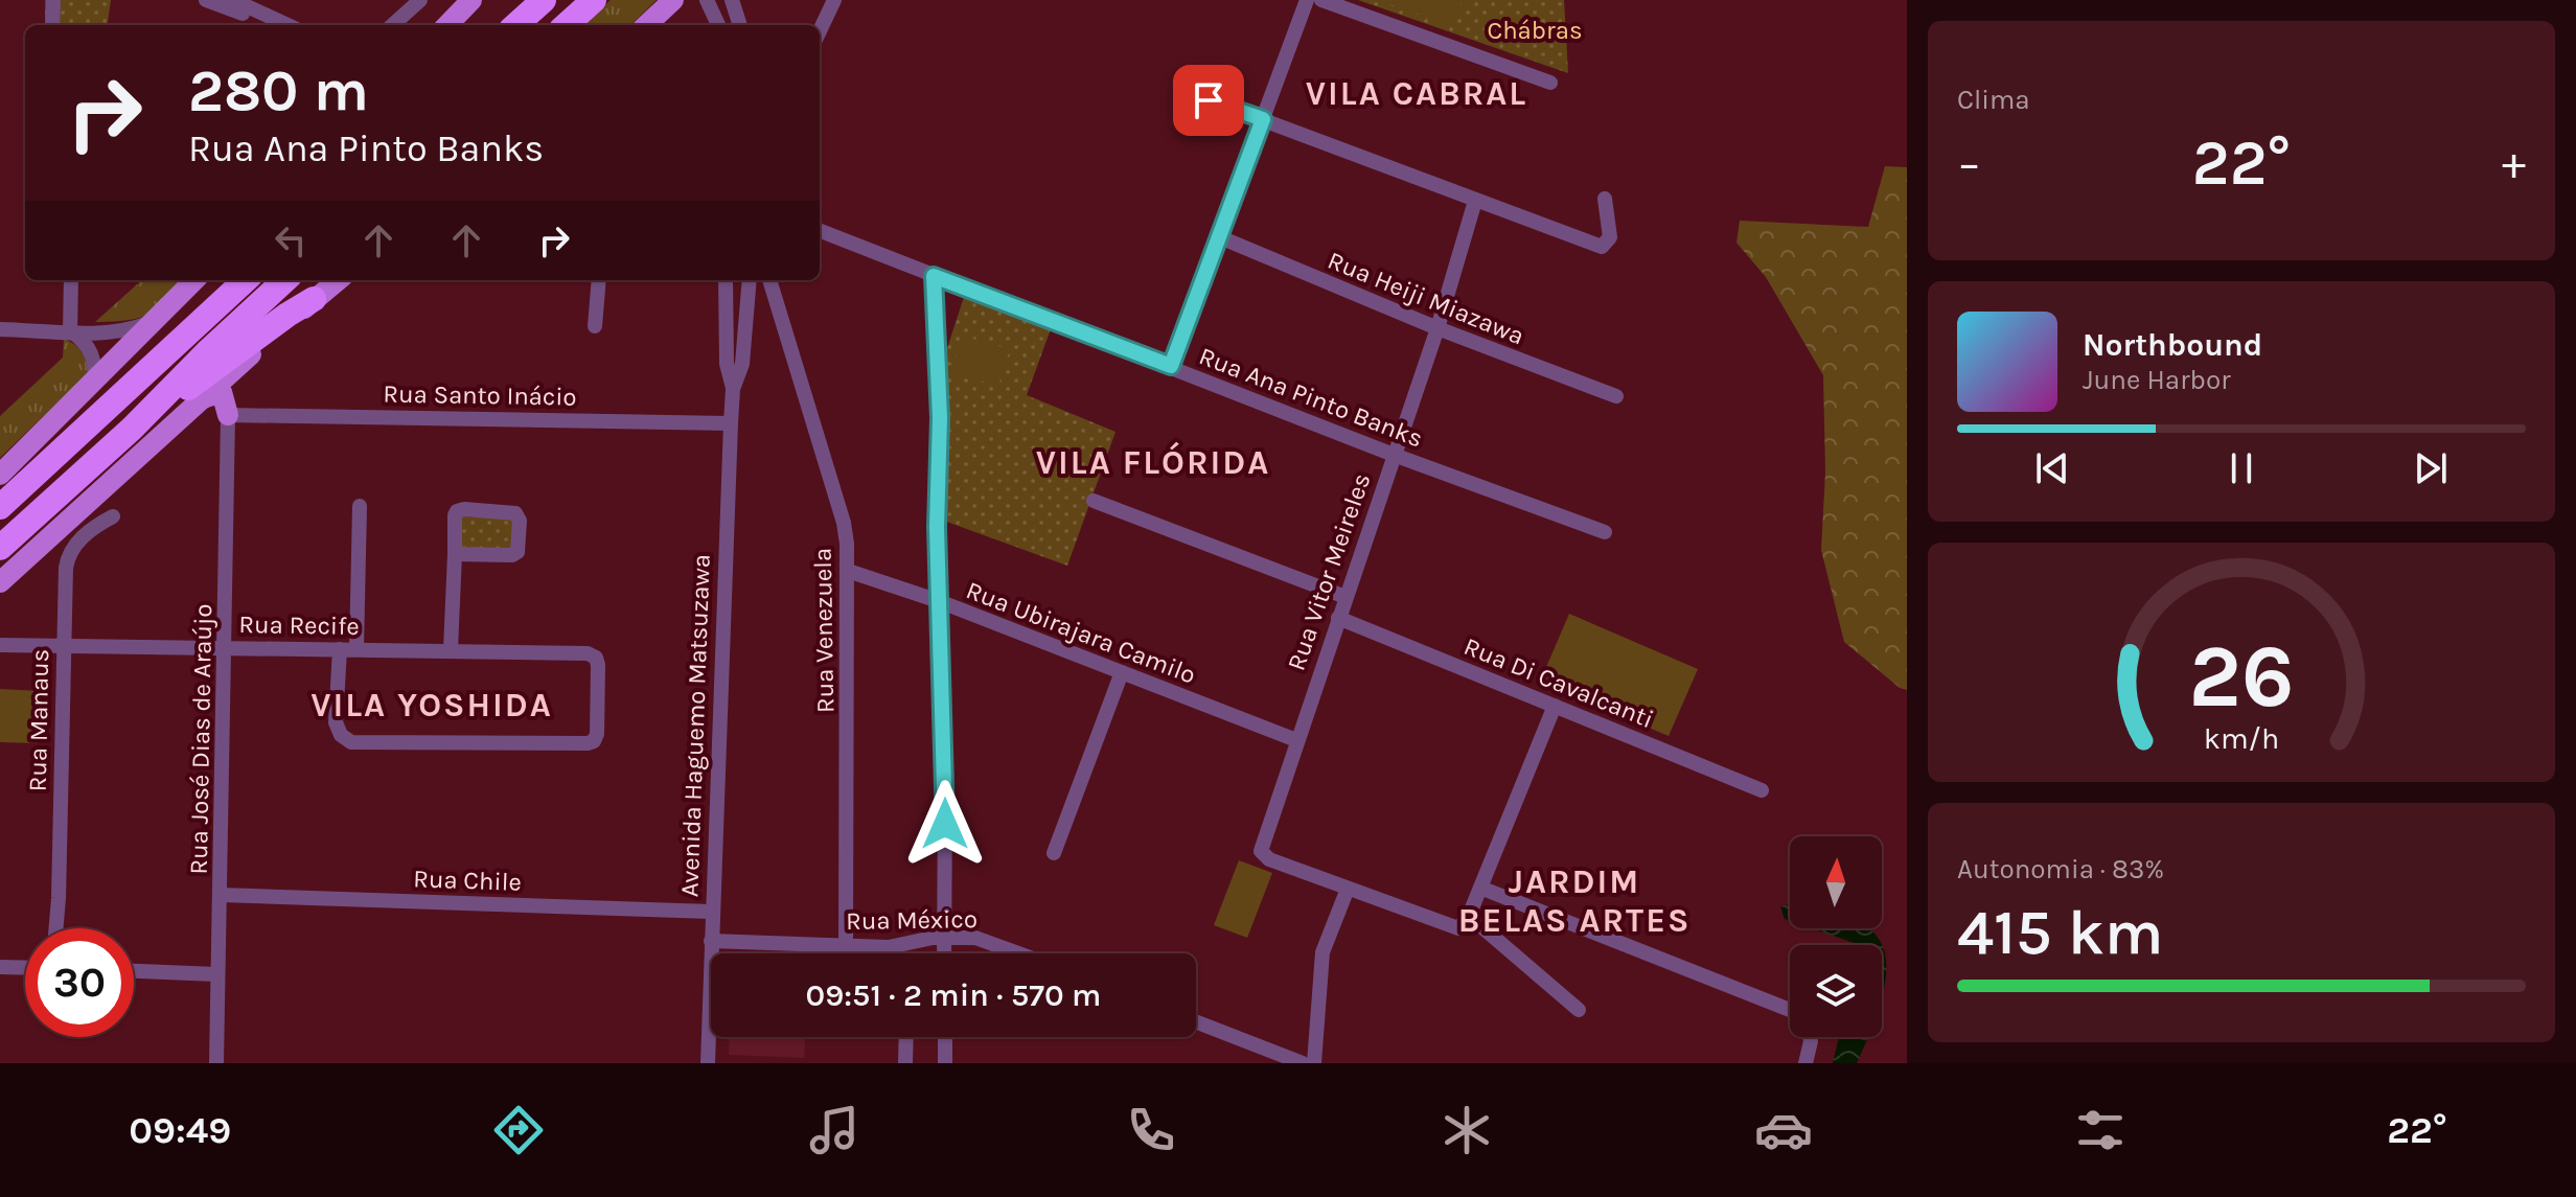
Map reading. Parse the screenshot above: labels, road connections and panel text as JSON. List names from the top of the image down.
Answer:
{
  "streets": {
    "street": [
      "Rua Heiji Miazawa",
      "Rua Santo Inácio",
      "Rua Ana Pinto Banks",
      "Rua Vitor Meireles",
      "Rua Recife",
      "Rua Venezuela",
      "Rua Ubirajara Camilo",
      "Rua Di Cavalcanti",
      "Rua Manaus",
      "Avenida Haguemo Matsuzawa",
      "Rua José Dias de Araújo",
      "Rua Chile",
      "Rua México"
    ]
  },
  "crossings": [
    ["Rua Heiji Miazawa", "Rua Vitor Meireles"],
    ["Rua Santo Inácio", "Avenida Haguemo Matsuzawa"],
    ["Rua Santo Inácio", "Rua José Dias de Araújo"],
    ["Rua Ana Pinto Banks", "Rua Vitor Meireles"],
    ["Rua Vitor Meireles", "Rua Ubirajara Camilo"],
    ["Rua Vitor Meireles", "Rua Di Cavalcanti"],
    ["Rua Recife", "Rua Manaus"],
    ["Rua Recife", "Rua José Dias de Araújo"],
    ["Rua Venezuela", "Rua Ubirajara Camilo"],
    ["Rua Venezuela", "Rua México"],
    ["Avenida Haguemo Matsuzawa", "Rua Chile"],
    ["Avenida Haguemo Matsuzawa", "Rua México"],
    ["Rua José Dias de Araújo", "Rua Chile"]
  ],
  "districts": [
    "VILA CABRAL",
    "VILA FLÓRIDA",
    "VILA YOSHIDA",
    "JARDIM BELAS ARTES"
  ],
  "parks": ["Chábras"],
  "north": "top",
  "page": {
    "tile": [
      "Clima",
      ["Autonomia · 83%", "415 km"]
    ],
    "turn": ["280 m", "Rua Ana Pinto Banks"],
    "heat": ["−", "22°", "+"],
    "song": ["Northbound", "June Harbor"],
    "limit": "30",
    "trip": "09:51 · 2 min · 570 m",
    "tabs": ["09:49", "22°"],
    "gauge": ["26", "km/h"]
  }
}
